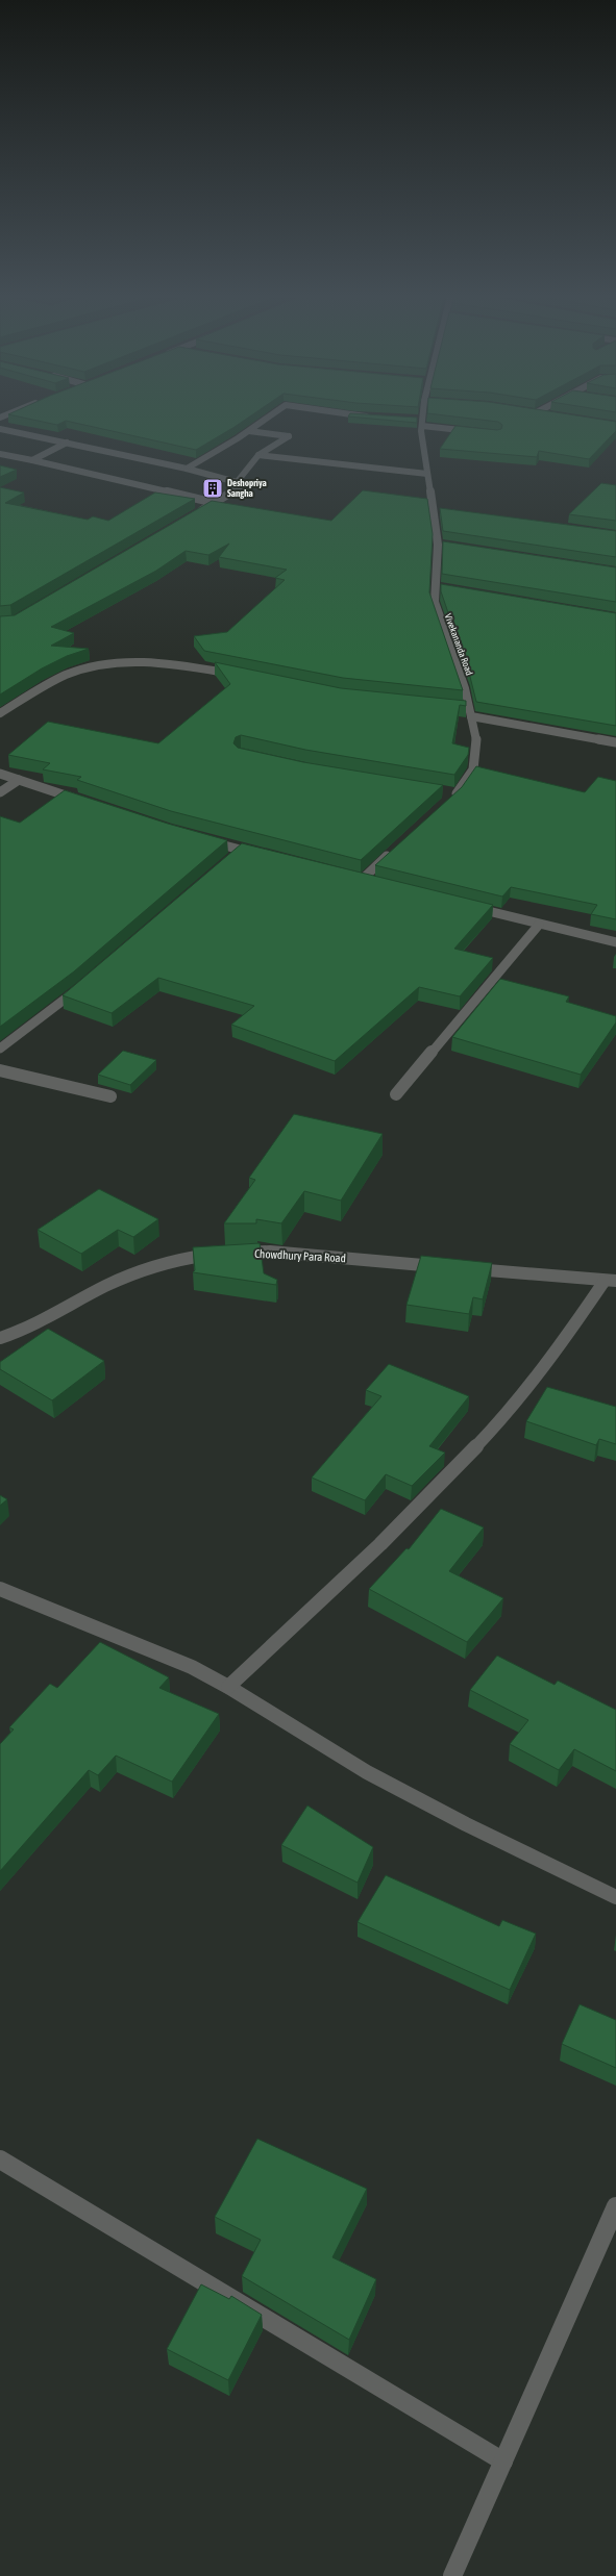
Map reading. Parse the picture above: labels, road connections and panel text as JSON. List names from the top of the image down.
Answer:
{
  "streets": {
    "street": ["Vivekananda Road", "Chowdhury Para Road"]
  },
  "places": {
    "building": ["Deshopriya Sangha"]
  }
}
